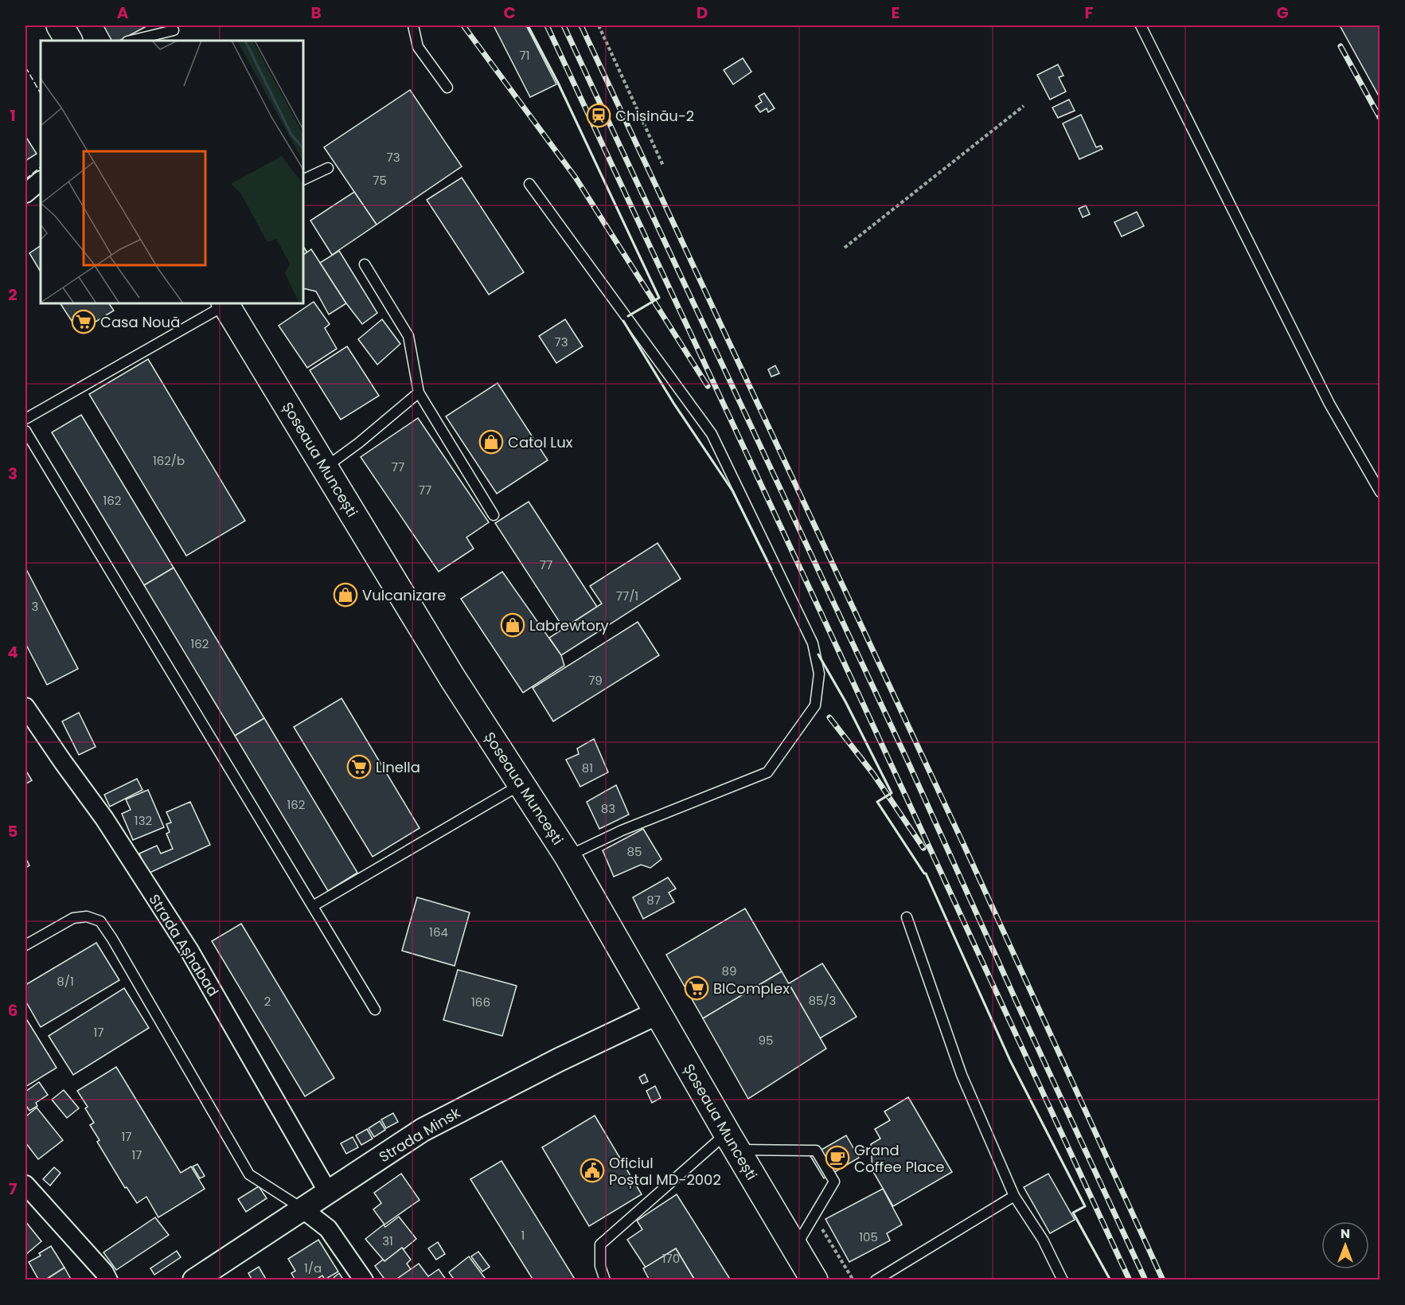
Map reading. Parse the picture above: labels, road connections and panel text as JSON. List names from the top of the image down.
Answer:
{
  "streets": {
    "main road": ["Șoseaua Muncești"],
    "street": ["Strada Așhabad", "Strada Minsk"]
  },
  "crossings": [
    ["Șoseaua Muncești", "Strada Minsk"],
    ["Strada Așhabad", "Strada Minsk"]
  ],
  "places": {
    "station": ["Chișinău-2"],
    "supermarket": ["Casa Nouă", "Linella", "BIComplex"],
    "shop": ["Catol Lux", "Vulcanizare", "Labrewtory"],
    "cafe": ["Grand Coffee Place"],
    "public building": ["Oficiul Poștal MD-2002"]
  },
  "house_numbers": [
    "71",
    "73",
    "75",
    "73",
    "162/b",
    "77",
    "77",
    "162",
    "77",
    "77/1",
    "3",
    "162",
    "79",
    "81",
    "162",
    "83",
    "132",
    "85",
    "87",
    "164",
    "89",
    "8/1",
    "85/3",
    "2",
    "166",
    "17",
    "95",
    "17",
    "17",
    "1",
    "105",
    "31",
    "170",
    "1/a"
  ],
  "north": "top",
  "grid": {
    "columns": [
      "A",
      "B",
      "C",
      "D",
      "E",
      "F",
      "G"
    ],
    "rows": [
      "1",
      "2",
      "3",
      "4",
      "5",
      "6",
      "7"
    ]
  }
}
